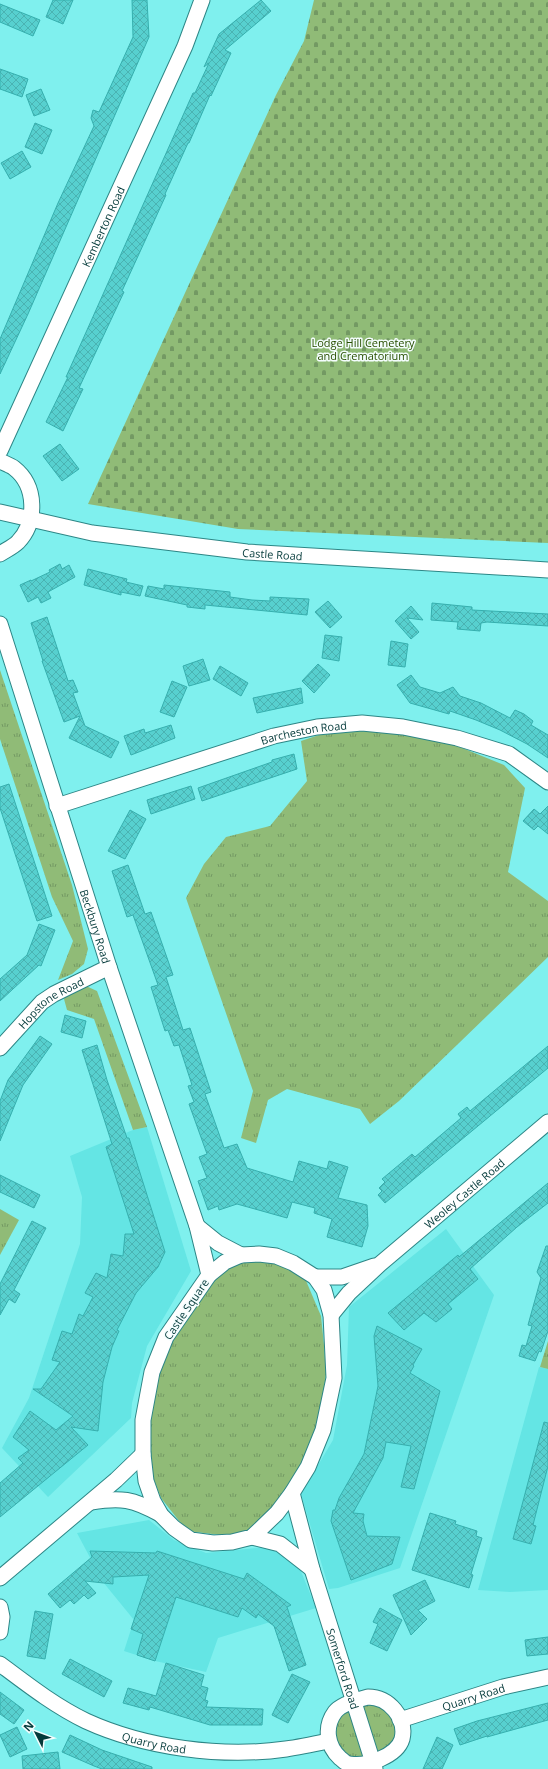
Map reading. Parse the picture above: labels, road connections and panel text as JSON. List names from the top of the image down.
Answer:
{
  "streets": {
    "street": [
      "Kemberton Road",
      "Castle Road",
      "Barcheston Road",
      "Beckbury Road",
      "Hopstone Road",
      "Weoley Castle Road",
      "Castle Square",
      "Somerford Road",
      "Quarry Road"
    ]
  },
  "crossings": [
    ["Barcheston Road", "Beckbury Road"],
    ["Beckbury Road", "Hopstone Road"],
    ["Beckbury Road", "Castle Square"],
    ["Weoley Castle Road", "Castle Square"],
    ["Castle Square", "Somerford Road"]
  ],
  "parks": ["Lodge Hill Cemetery and Crematorium"],
  "north": "top left"
}
